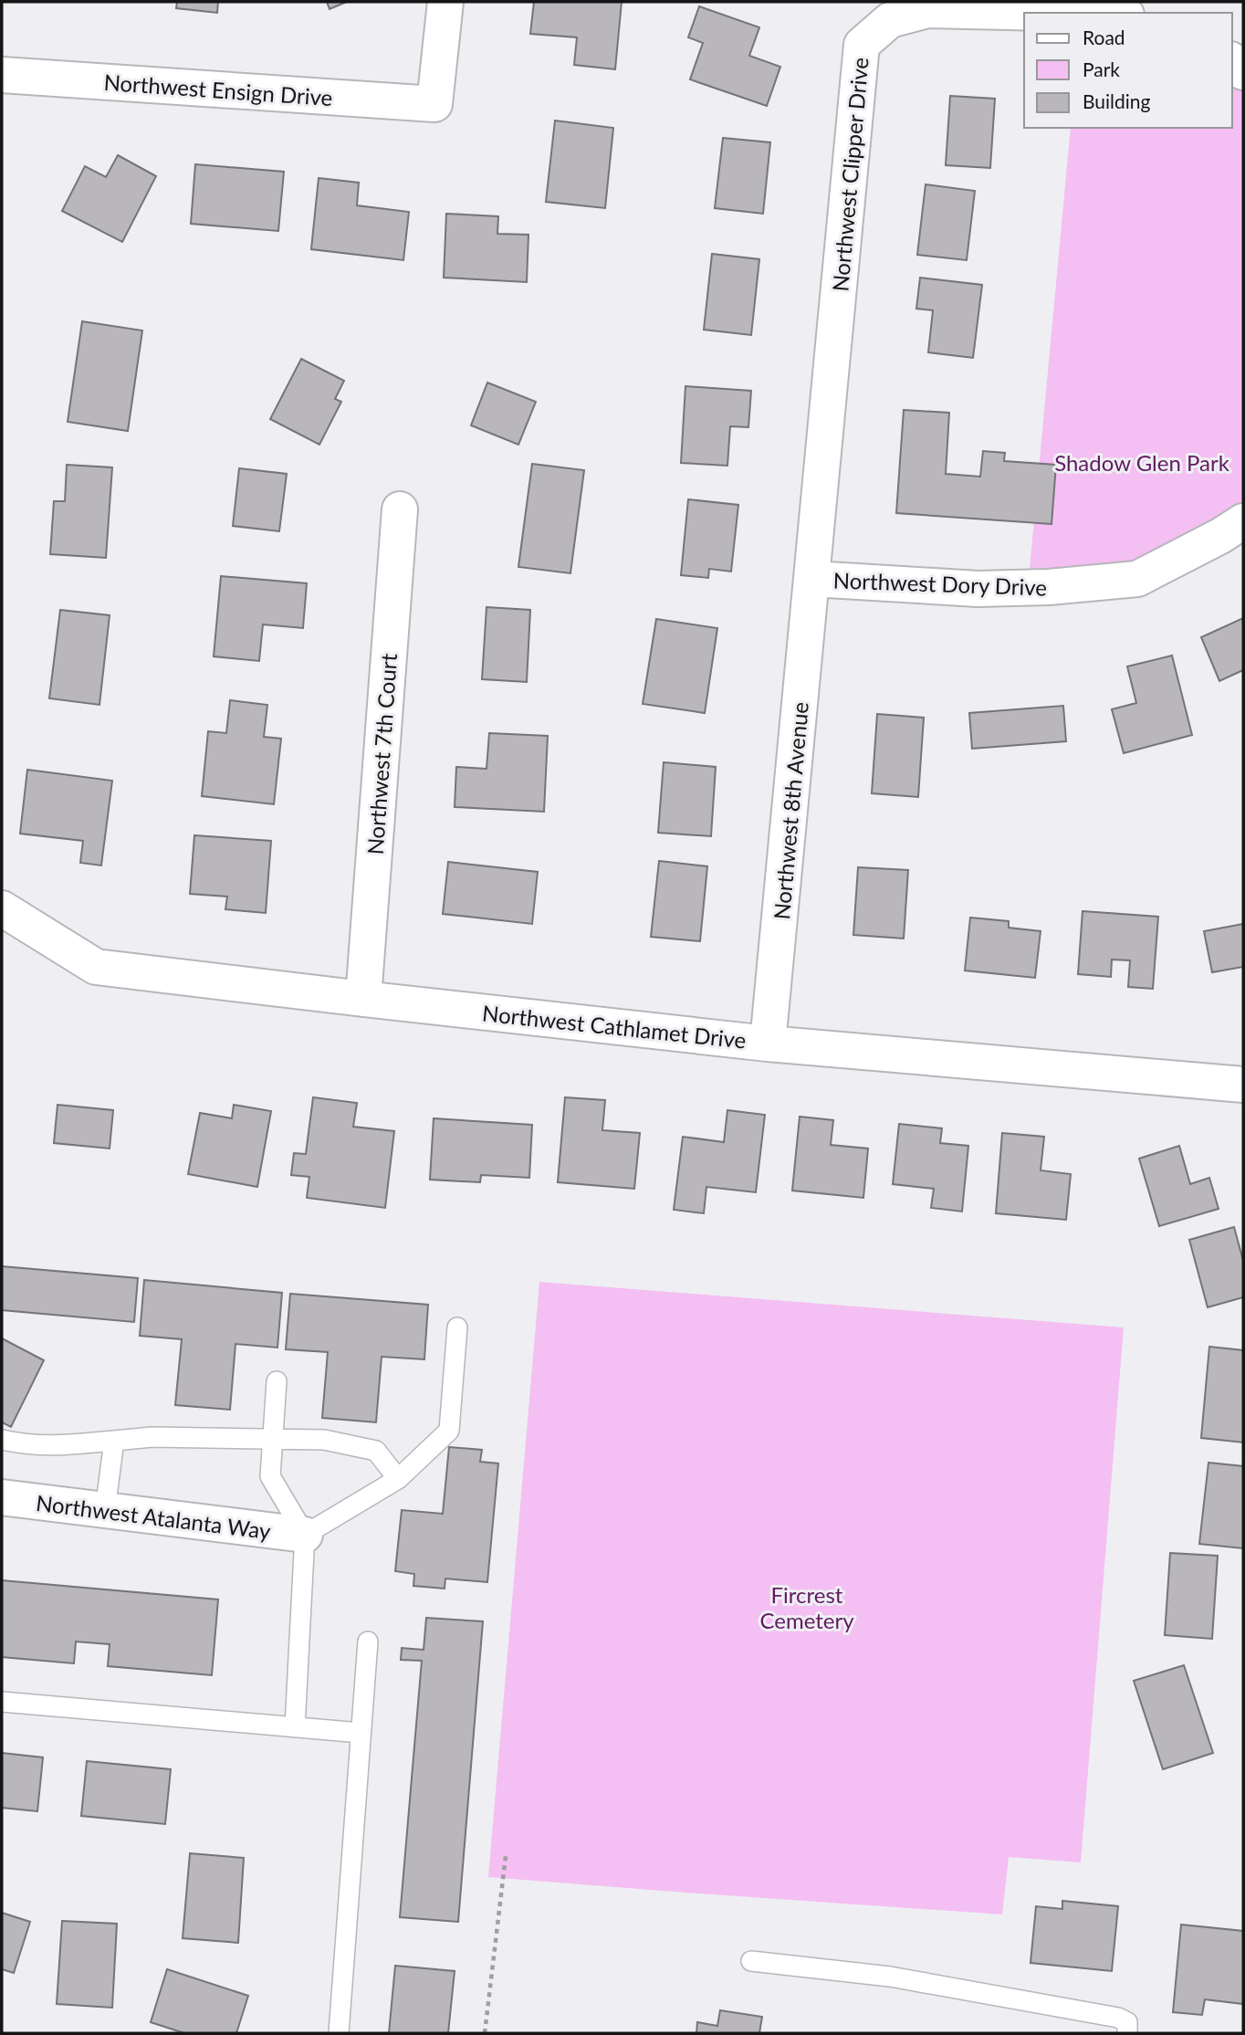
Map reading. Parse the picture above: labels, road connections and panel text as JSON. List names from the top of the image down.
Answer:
{
  "streets": {
    "street": [
      "Northwest Ensign Drive",
      "Northwest Clipper Drive",
      "Northwest Dory Drive",
      "Northwest 7th Court",
      "Northwest 8th Avenue",
      "Northwest Cathlamet Drive",
      "Northwest Atalanta Way"
    ]
  },
  "crossings": [
    ["Northwest Clipper Drive", "Northwest Dory Drive"],
    ["Northwest Clipper Drive", "Northwest 8th Avenue"],
    ["Northwest Dory Drive", "Northwest 8th Avenue"],
    ["Northwest 7th Court", "Northwest Cathlamet Drive"],
    ["Northwest 8th Avenue", "Northwest Cathlamet Drive"]
  ],
  "parks": ["Shadow Glen Park", "Fircrest Cemetery"],
  "legend": ["Road", "Park", "Building"]
}
